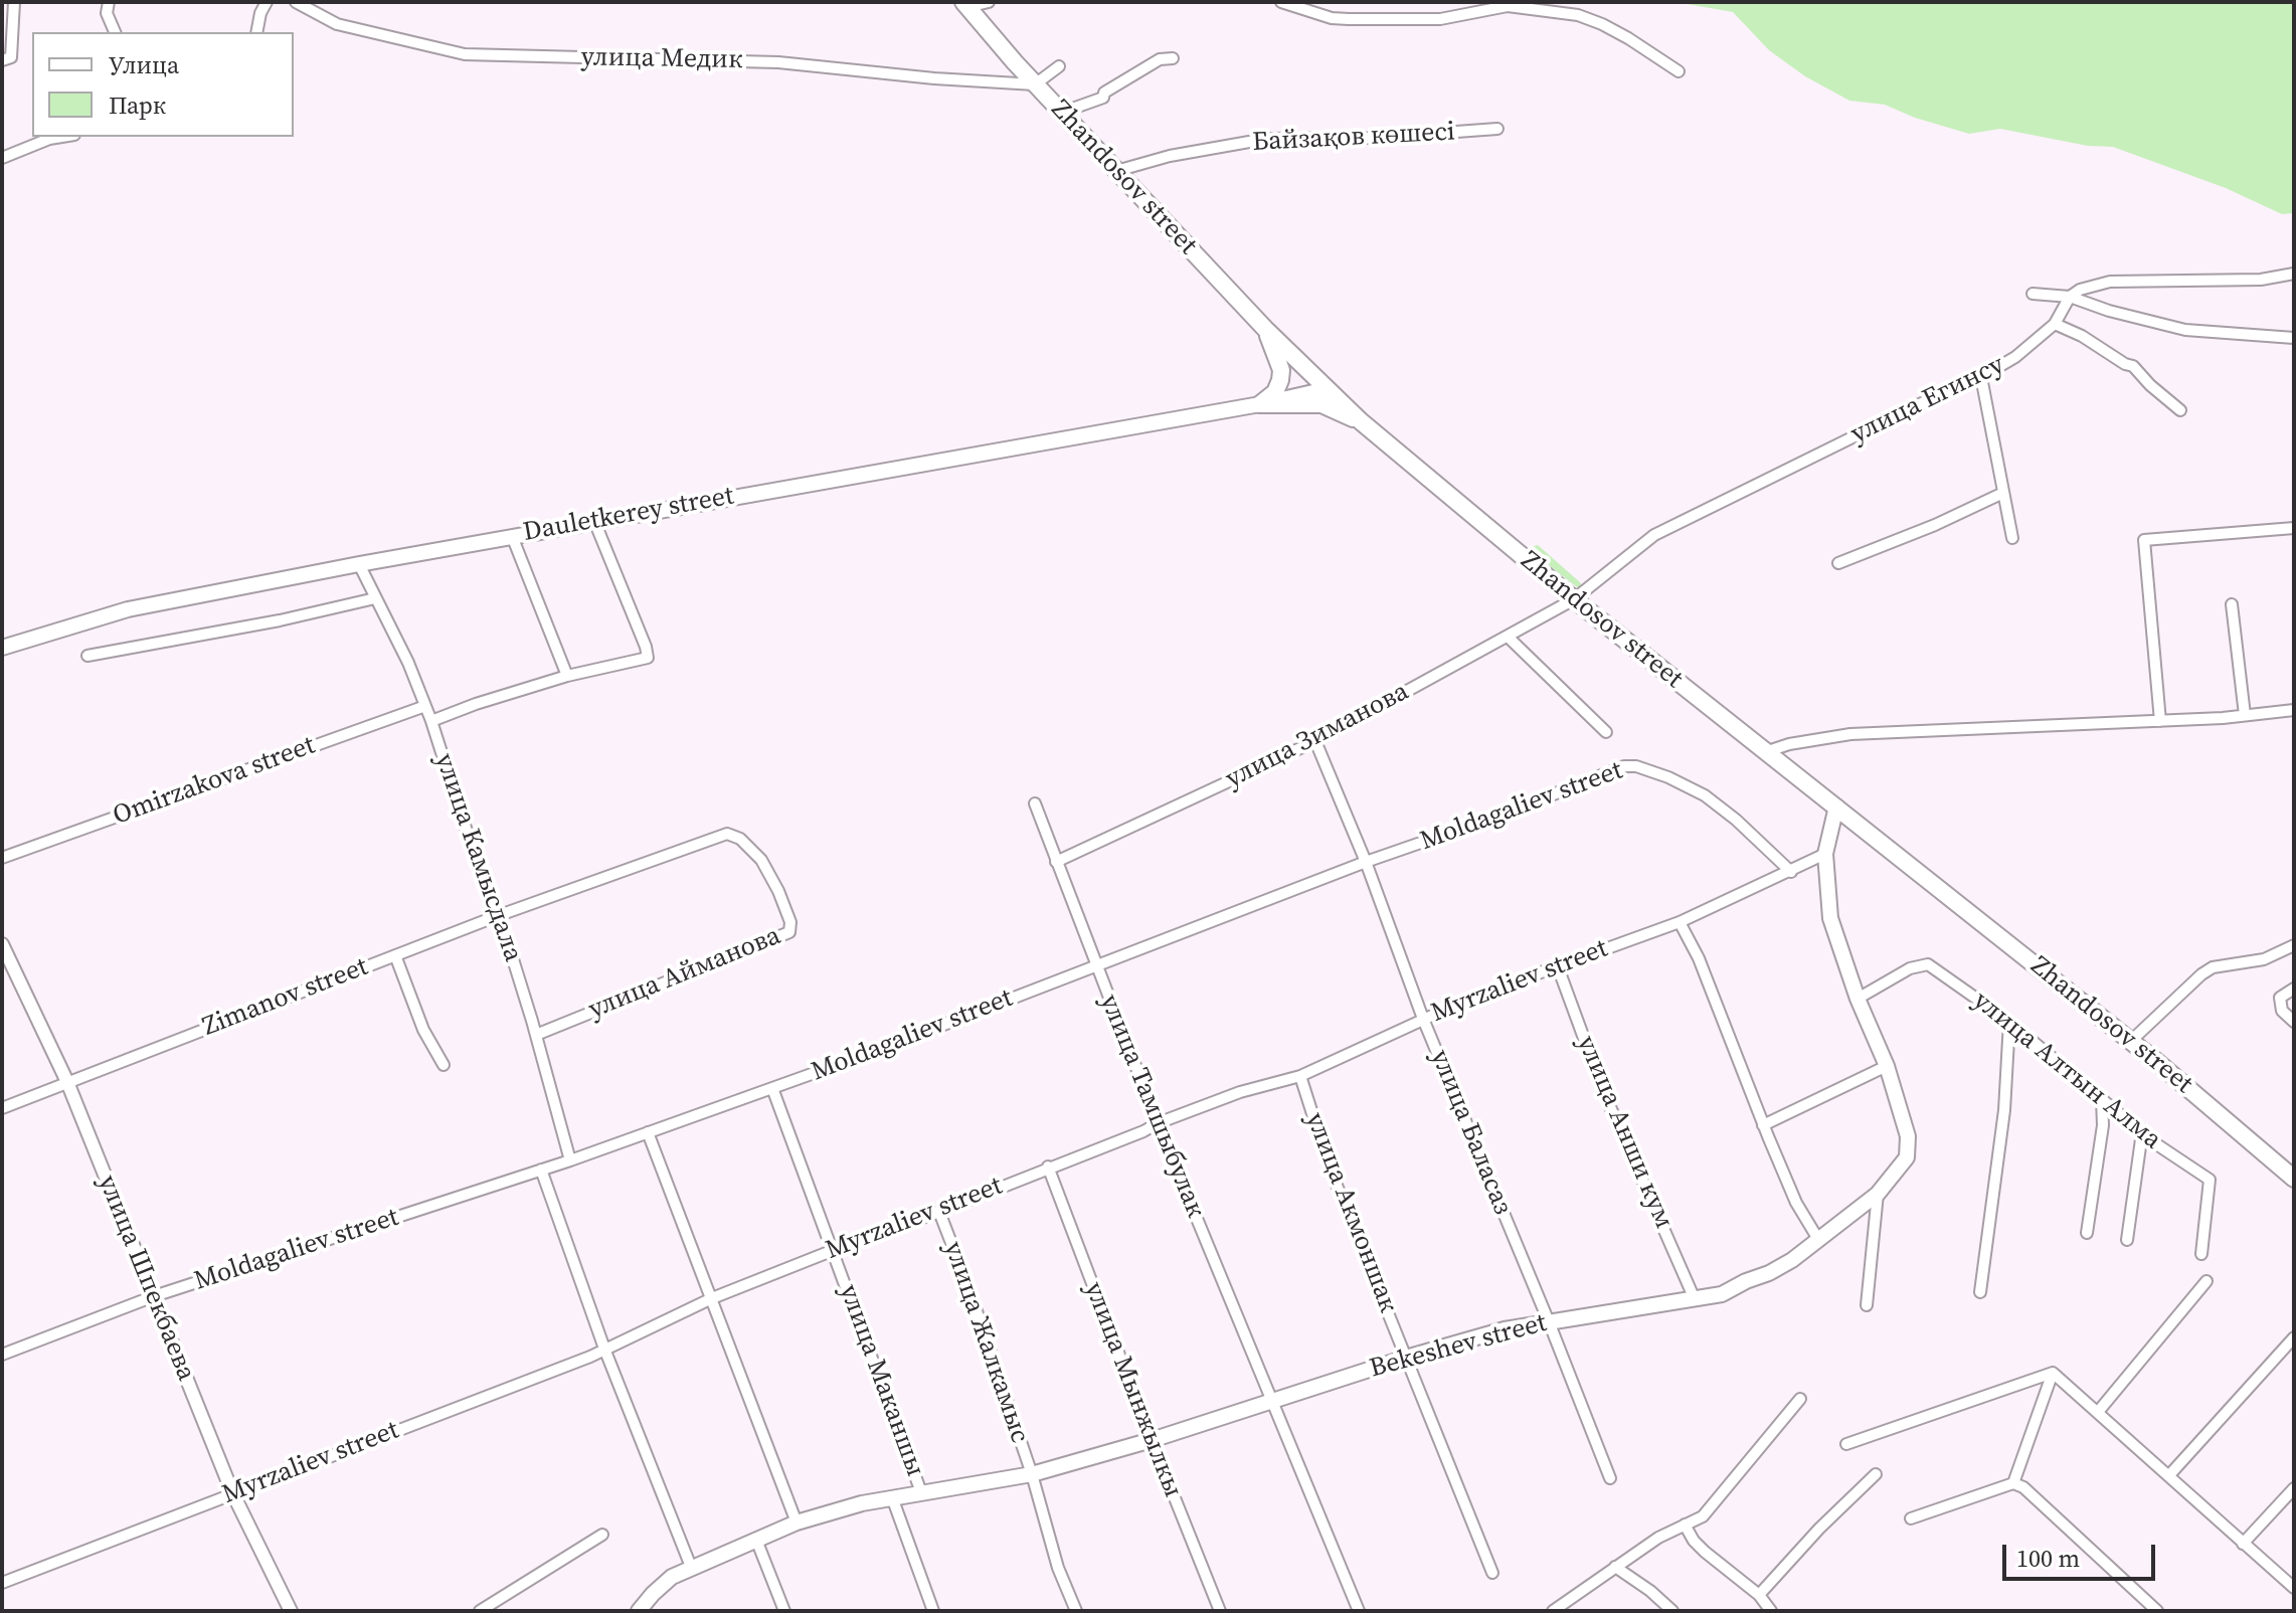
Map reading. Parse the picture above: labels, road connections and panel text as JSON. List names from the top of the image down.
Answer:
{
  "streets": {
    "main road": ["Zhandosov street", "Dauletkerey street", "Bekeshev street"],
    "street": [
      "улица Медик",
      "Байзақов көшесі",
      "улица Егинсу",
      "улица Зиманова",
      "Omirzakova street",
      "Moldagaliev street",
      "улица Камысдала",
      "улица Айманова",
      "Myrzaliev street",
      "Zimanov street",
      "улица Алтын Алма",
      "улица Тамшыбулак",
      "улица Баласаз",
      "улица Анши кум",
      "улица Акмоншак",
      "улица Шпекбаева",
      "улица Жалкамыс",
      "улица Маканшы",
      "улица Мынжылкы"
    ]
  },
  "crossings": [
    ["улица Медик", "Zhandosov street"],
    ["Байзақов көшесі", "Zhandosov street"],
    ["Zhandosov street", "улица Егинсу"],
    ["Zhandosov street", "Dauletkerey street"],
    ["Zhandosov street", "улица Зиманова"],
    ["Zhandosov street", "Bekeshev street"],
    ["улица Егинсу", "улица Зиманова"],
    ["Dauletkerey street", "улица Камысдала"],
    ["улица Зиманова", "улица Тамшыбулак"],
    ["улица Зиманова", "улица Баласаз"],
    ["Omirzakova street", "улица Камысдала"],
    ["Moldagaliev street", "улица Камысдала"],
    ["Moldagaliev street", "Myrzaliev street"],
    ["Moldagaliev street", "улица Тамшыбулак"],
    ["Moldagaliev street", "улица Баласаз"],
    ["Moldagaliev street", "улица Шпекбаева"],
    ["Moldagaliev street", "улица Маканшы"],
    ["улица Камысдала", "улица Айманова"],
    ["улица Камысдала", "Zimanov street"],
    ["улица Айманова", "Zimanov street"],
    ["Myrzaliev street", "улица Тамшыбулак"],
    ["Myrzaliev street", "улица Баласаз"],
    ["Myrzaliev street", "улица Анши кум"],
    ["Myrzaliev street", "улица Акмоншак"],
    ["Myrzaliev street", "улица Шпекбаева"],
    ["Myrzaliev street", "улица Жалкамыс"],
    ["Myrzaliev street", "Bekeshev street"],
    ["Myrzaliev street", "улица Маканшы"],
    ["Myrzaliev street", "улица Мынжылкы"],
    ["Zimanov street", "улица Шпекбаева"],
    ["улица Алтын Алма", "Bekeshev street"],
    ["улица Тамшыбулак", "Bekeshev street"],
    ["улица Баласаз", "Bekeshev street"],
    ["улица Анши кум", "Bekeshev street"],
    ["улица Акмоншак", "Bekeshev street"],
    ["улица Жалкамыс", "Bekeshev street"],
    ["Bekeshev street", "улица Маканшы"],
    ["Bekeshev street", "улица Мынжылкы"]
  ],
  "legend": ["Улица", "Парк"],
  "scale_bar": "100 m"
}
